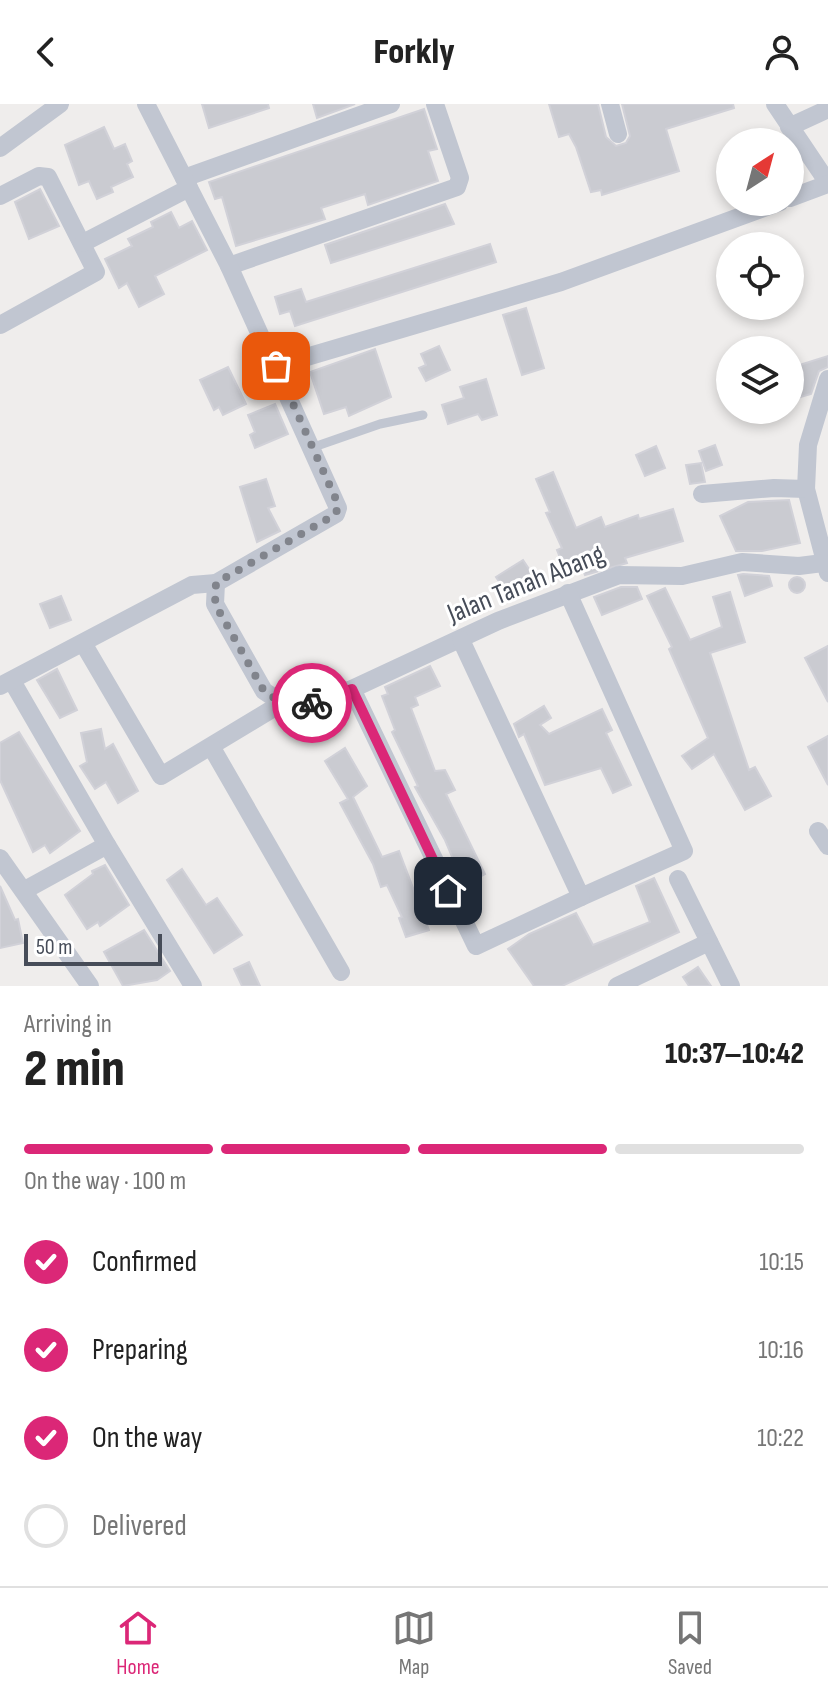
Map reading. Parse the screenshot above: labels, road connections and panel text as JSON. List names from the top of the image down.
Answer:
{
  "streets": {
    "street": ["Jalan Tanah Abang"]
  },
  "scale_bar": "50 m",
  "north": "top right",
  "page": {
    "header": "Forkly",
    "scale": "50 m",
    "heading": ["2 min", "Arriving in", "10:37–10:42"],
    "bar": "On the way · 100 m",
    "list": [
      ["Confirmed", "10:15"],
      ["Preparing", "10:16"],
      ["On the way", "10:22"],
      "Delivered"
    ],
    "tabs": ["Home", "Map", "Saved"]
  }
}
